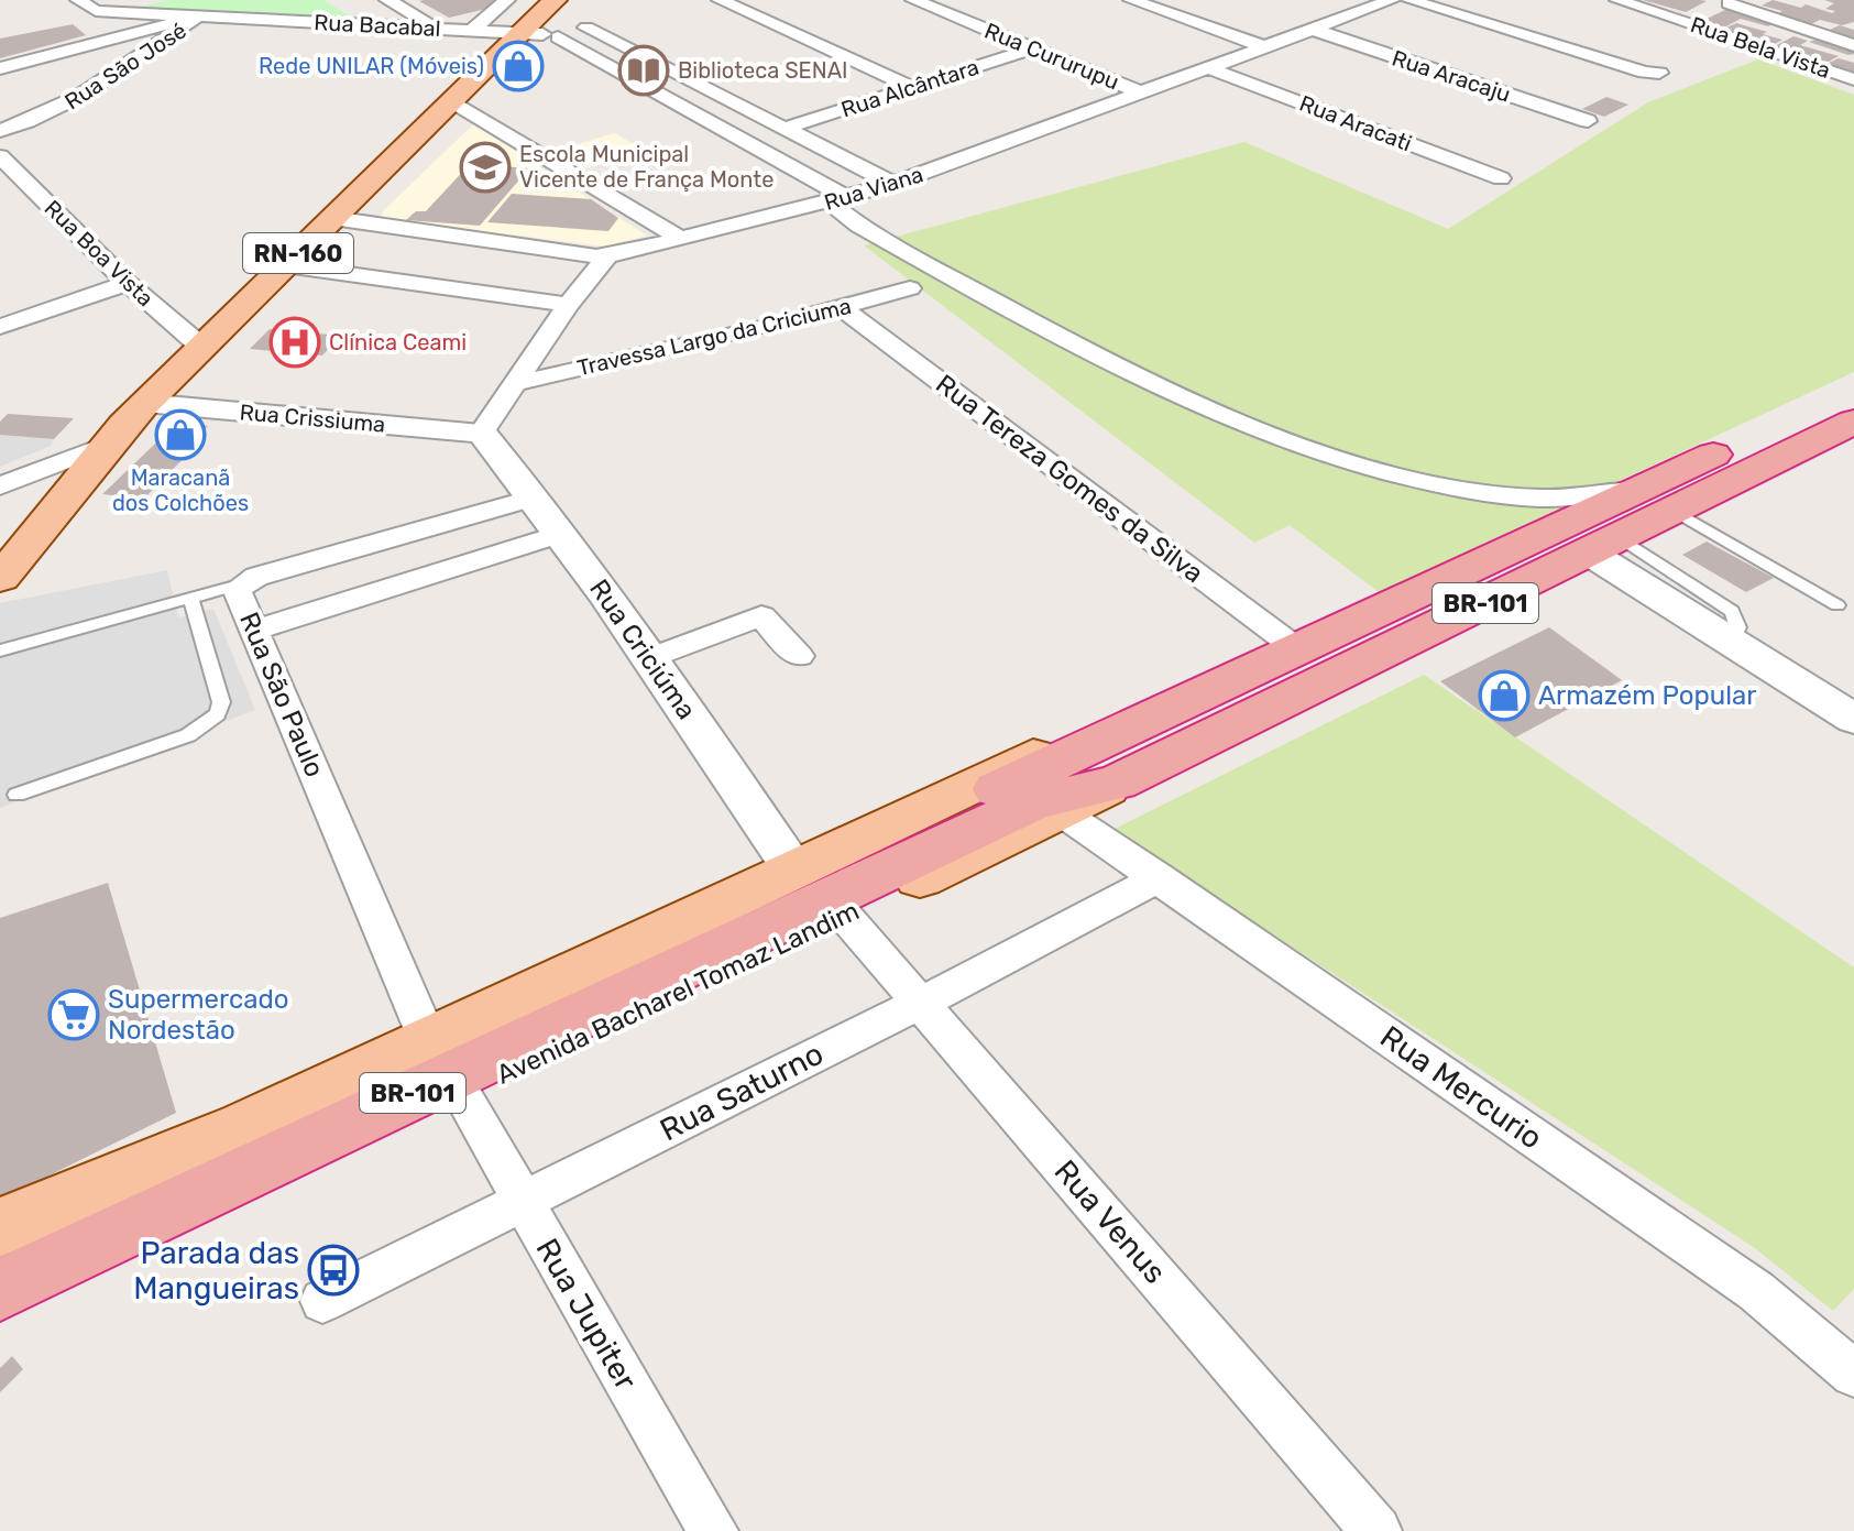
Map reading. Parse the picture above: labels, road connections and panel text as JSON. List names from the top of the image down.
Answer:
{
  "streets": {
    "highway": ["BR-101", "Avenida Bacharel Tomaz Landim"],
    "main road": ["RN-160"],
    "street": [
      "Rua Bacabal",
      "Rua Bela Vista",
      "Rua Cururupu",
      "Rua São José",
      "Rua Aracaju",
      "Rua Alcântara",
      "Rua Aracati",
      "Rua Viana",
      "Rua Boa Vista",
      "Travessa Largo da Criciuma",
      "Rua Crissiuma",
      "Rua Tereza Gomes da Silva",
      "Rua Criciúma",
      "Rua São Paulo",
      "Rua Mercurio",
      "Rua Saturno",
      "Rua Venus",
      "Rua Jupiter"
    ]
  },
  "crossings": [
    ["Rua Bacabal", "Rua São José"],
    ["Rua Bacabal", "RN-160"],
    ["Rua Cururupu", "Rua Alcântara"],
    ["Rua Cururupu", "Rua Viana"],
    ["Rua Aracaju", "Rua Viana"],
    ["Rua Aracati", "Rua Viana"],
    ["Rua Viana", "RN-160"],
    ["Rua Boa Vista", "RN-160"],
    ["RN-160", "Rua Crissiuma"],
    ["Travessa Largo da Criciuma", "Rua Tereza Gomes da Silva"],
    ["Rua Crissiuma", "Rua Criciúma"],
    ["Rua Tereza Gomes da Silva", "Avenida Bacharel Tomaz Landim"],
    ["Rua Criciúma", "Rua São Paulo"],
    ["Rua Criciúma", "Avenida Bacharel Tomaz Landim"],
    ["Rua Criciúma", "Rua Venus"],
    ["Rua São Paulo", "Avenida Bacharel Tomaz Landim"],
    ["Avenida Bacharel Tomaz Landim", "Rua Mercurio"],
    ["Avenida Bacharel Tomaz Landim", "Rua Venus"],
    ["Avenida Bacharel Tomaz Landim", "Rua Jupiter"],
    ["Rua Mercurio", "Rua Saturno"],
    ["Rua Saturno", "Rua Venus"],
    ["Rua Saturno", "Rua Jupiter"]
  ],
  "places": {
    "shop": ["Rede UNILAR (Móveis)", "Maracanã dos Colchões", "Armazém Popular"],
    "library": ["Biblioteca SENAI"],
    "school or university": ["Escola Municipal Vicente de França Monte"],
    "hospital": ["Clínica Ceami"],
    "supermarket": ["Supermercado Nordestão"],
    "bus stop": ["Parada das Mangueiras"]
  }
}
